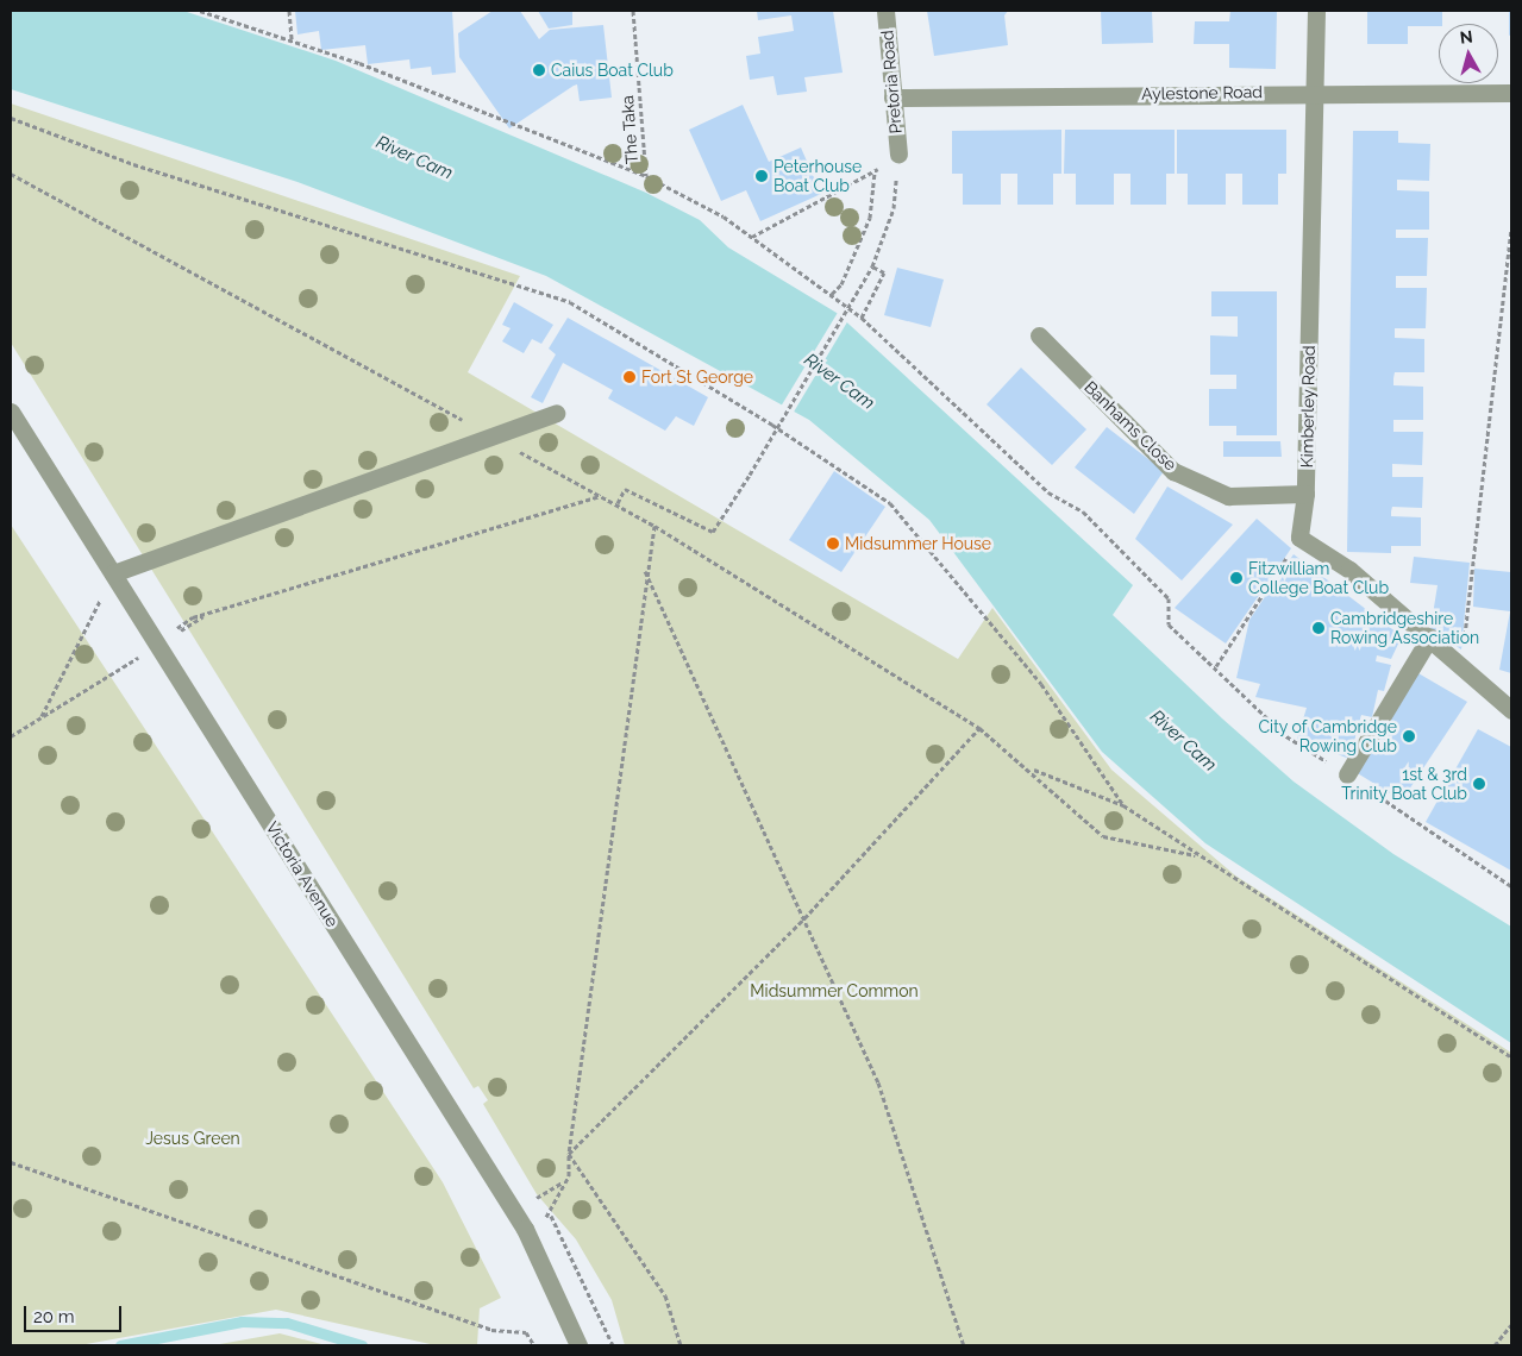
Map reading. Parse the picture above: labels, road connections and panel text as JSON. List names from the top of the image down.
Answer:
{
  "streets": {
    "street": [
      "Pretoria Road",
      "Aylestone Road",
      "Kimberley Road",
      "Banhams Close",
      "Victoria Avenue"
    ],
    "path": ["The Taka"]
  },
  "crossings": [
    ["Pretoria Road", "Aylestone Road"],
    ["Aylestone Road", "Kimberley Road"],
    ["Kimberley Road", "Banhams Close"]
  ],
  "water": ["River Cam"],
  "parks": ["Midsummer Common", "Jesus Green"],
  "places": [
    "Caius Boat Club",
    "Peterhouse Boat Club",
    "Fort St George",
    "Midsummer House",
    "Fitzwilliam College Boat Club",
    "Cambridgeshire Rowing Association",
    "City of Cambridge Rowing Club",
    "1st & 3rd Trinity Boat Club"
  ],
  "scale_bar": "20 m",
  "north": "top"
}
